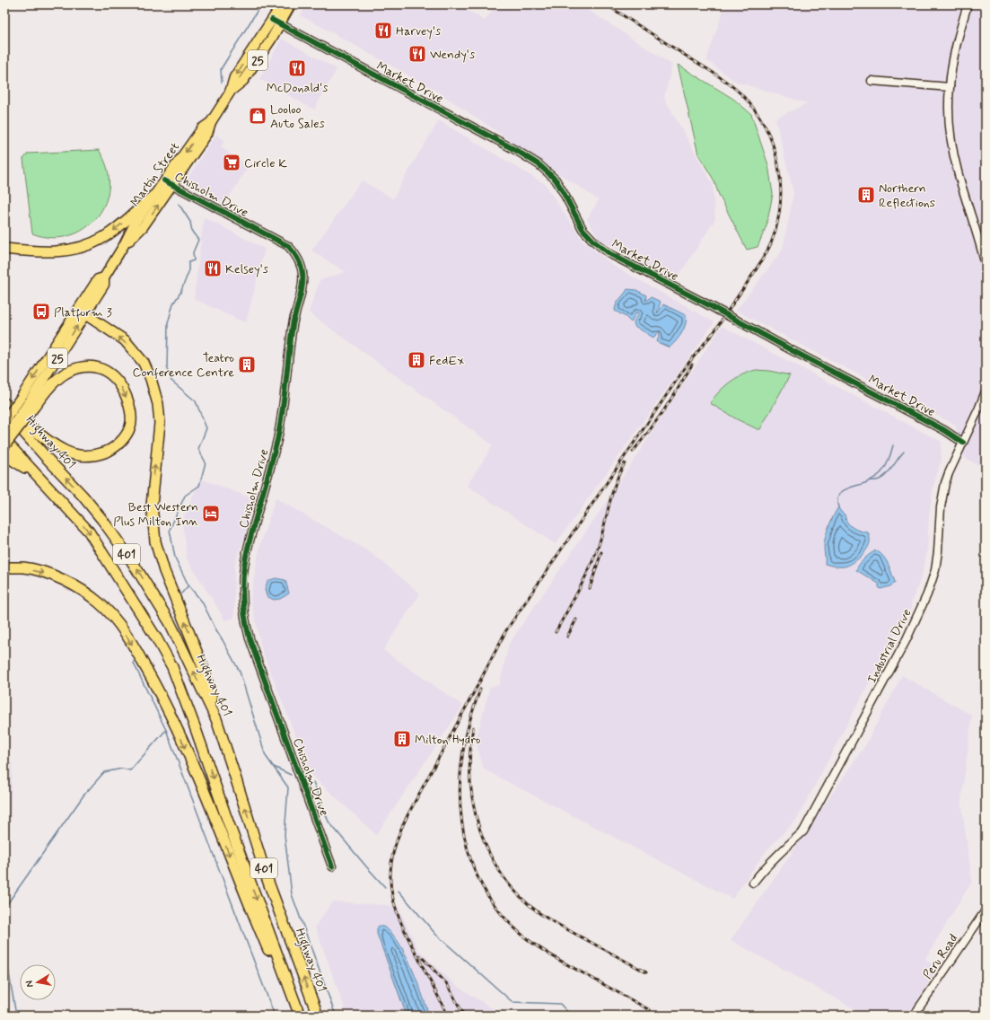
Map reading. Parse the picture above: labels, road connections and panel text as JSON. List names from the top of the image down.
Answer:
{
  "streets": {
    "highway": ["Highway 401", "401"],
    "main road": ["25", "Martin Street"],
    "street": [
      "Market Drive",
      "Chisholm Drive",
      "Industrial Drive",
      "Peru Road"
    ]
  },
  "crossings": [
    ["Market Drive", "Martin Street"],
    ["Market Drive", "Industrial Drive"],
    ["Martin Street", "Chisholm Drive"],
    ["Martin Street", "401"]
  ],
  "places": {
    "restaurant": [
      "Harvey's",
      "Wendy's",
      "McDonald's",
      "Kelsey's"
    ],
    "shop": ["Looloo Auto Sales"],
    "supermarket": ["Circle K"],
    "building": [
      "Northern Reflections",
      "FedEx",
      "Teatro Conference Centre",
      "Milton Hydro"
    ],
    "bus stop": ["Platform 3"],
    "hotel": ["Best Western Plus Milton Inn"]
  },
  "north": "left"
}
